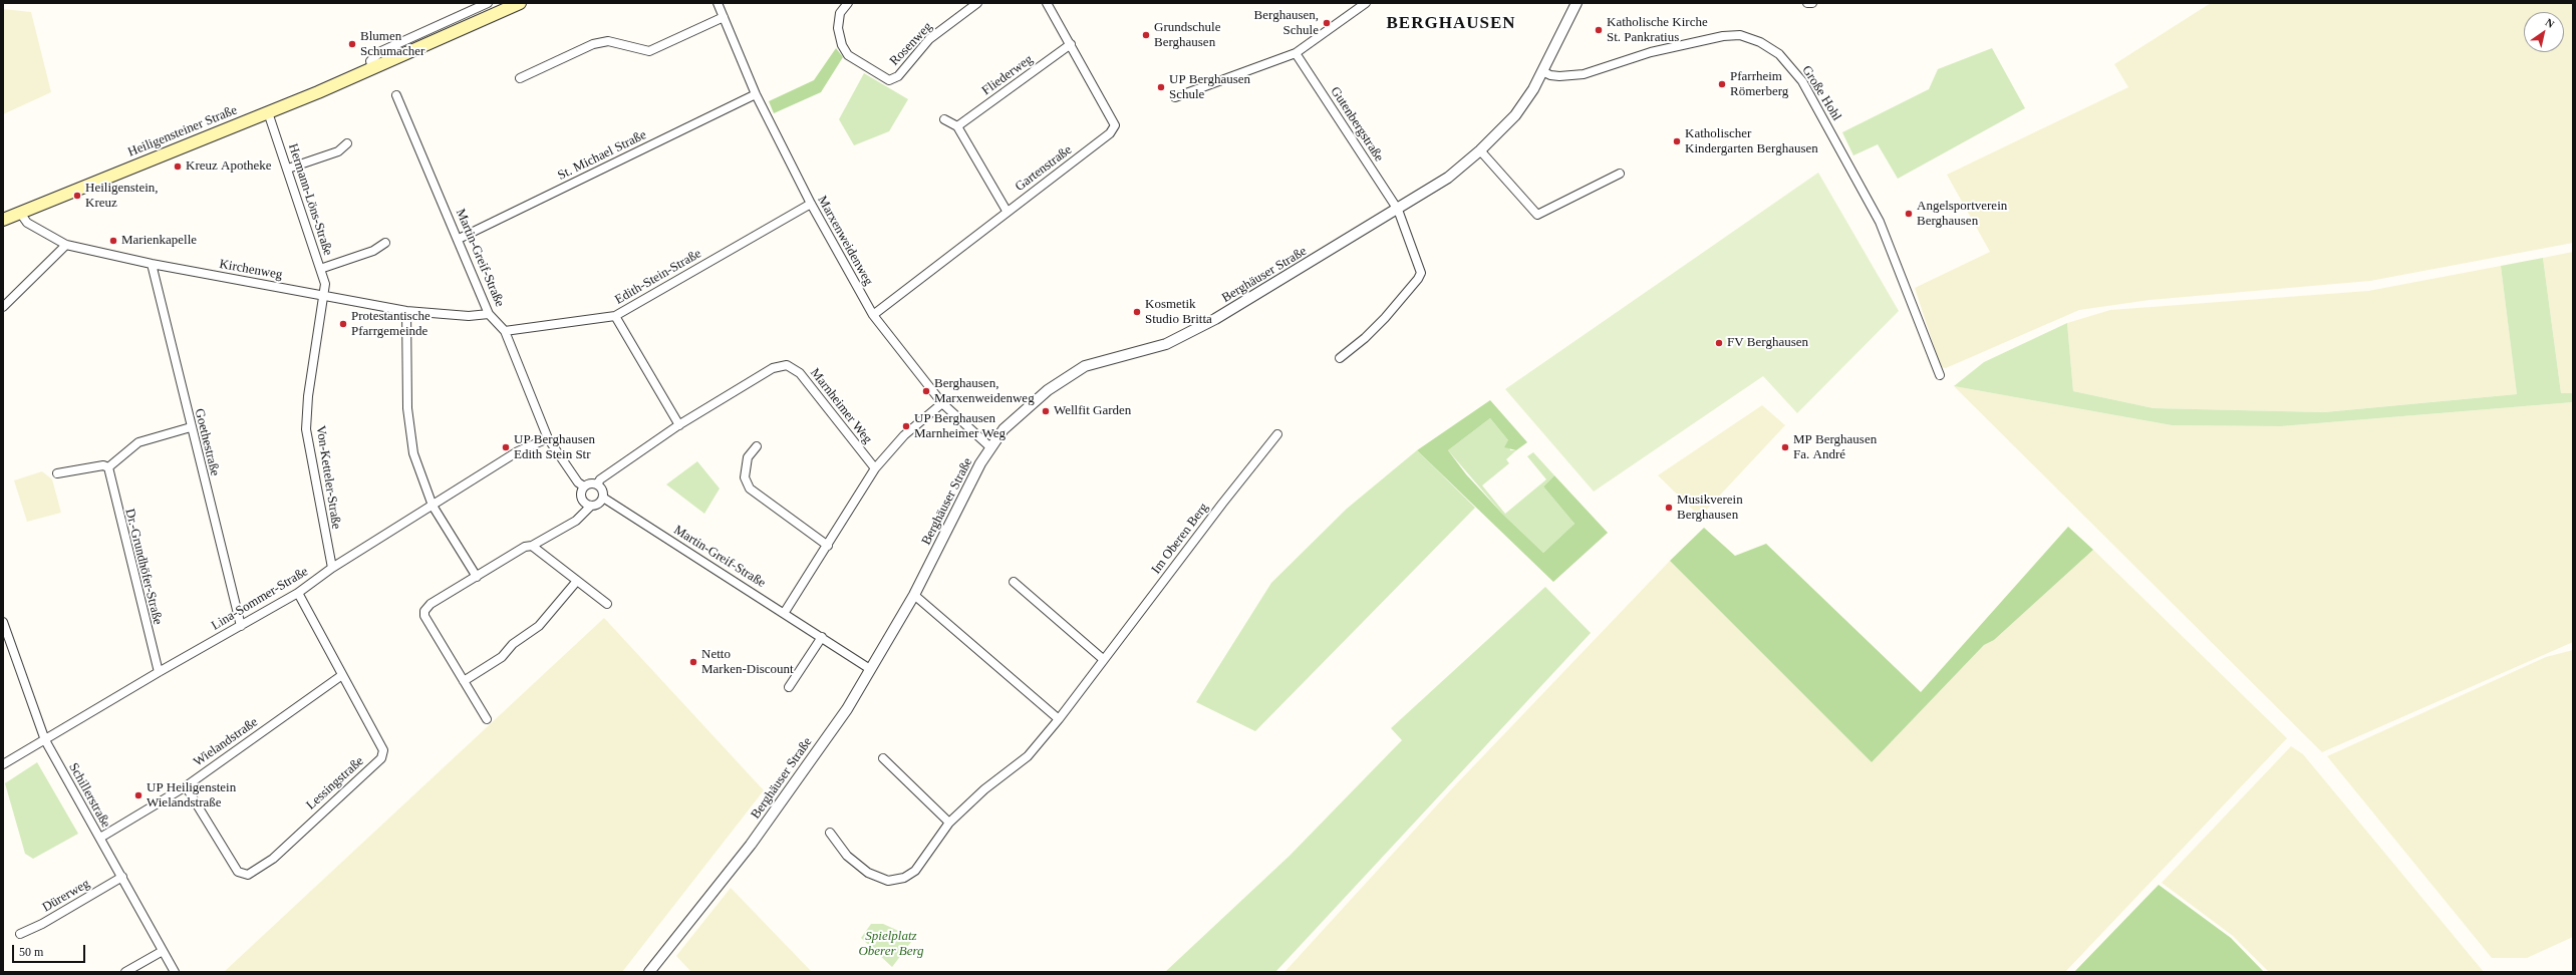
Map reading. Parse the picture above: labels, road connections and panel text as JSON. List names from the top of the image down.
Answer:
{
  "streets": {
    "main road": ["Heiligensteiner Straße"],
    "street": [
      "Rosenweg",
      "Fliederweg",
      "Große Hohl",
      "Gutenbergstraße",
      "St. Michael Straße",
      "Gartenstraße",
      "Hermann-Löns-Straße",
      "Marxenweidenweg",
      "Martin-Greif-Straße",
      "Kirchenweg",
      "Berghäuser Straße",
      "Edith-Stein-Straße",
      "Marnheimer Weg",
      "Goethestraße",
      "Von-Ketteler-Straße",
      "Im Oberen Berg",
      "Dr.-Grundhöfer-Straße",
      "Lina-Sommer-Straße",
      "Wielandstraße",
      "Lessingstraße",
      "Schillerstraße",
      "Dürerweg"
    ]
  },
  "crossings": [
    ["Fliederweg", "Gartenstraße"],
    ["Große Hohl", "Berghäuser Straße"],
    ["Gutenbergstraße", "Berghäuser Straße"],
    ["Heiligensteiner Straße", "Hermann-Löns-Straße"],
    ["Heiligensteiner Straße", "Kirchenweg"],
    ["St. Michael Straße", "Marxenweidenweg"],
    ["St. Michael Straße", "Martin-Greif-Straße"],
    ["Gartenstraße", "Marxenweidenweg"],
    ["Hermann-Löns-Straße", "Kirchenweg"],
    ["Hermann-Löns-Straße", "Von-Ketteler-Straße"],
    ["Marxenweidenweg", "Berghäuser Straße"],
    ["Marxenweidenweg", "Edith-Stein-Straße"],
    ["Martin-Greif-Straße", "Kirchenweg"],
    ["Martin-Greif-Straße", "Berghäuser Straße"],
    ["Martin-Greif-Straße", "Edith-Stein-Straße"],
    ["Martin-Greif-Straße", "Marnheimer Weg"],
    ["Martin-Greif-Straße", "Lina-Sommer-Straße"],
    ["Kirchenweg", "Goethestraße"],
    ["Kirchenweg", "Von-Ketteler-Straße"],
    ["Goethestraße", "Lina-Sommer-Straße"],
    ["Von-Ketteler-Straße", "Lina-Sommer-Straße"],
    ["Dr.-Grundhöfer-Straße", "Lina-Sommer-Straße"],
    ["Lina-Sommer-Straße", "Lessingstraße"],
    ["Lina-Sommer-Straße", "Schillerstraße"],
    ["Wielandstraße", "Lessingstraße"],
    ["Wielandstraße", "Schillerstraße"],
    ["Schillerstraße", "Dürerweg"]
  ],
  "districts": ["BERGHAUSEN"],
  "parks": ["Spielplatz Oberer Berg"],
  "places": [
    "Berghausen, Schule",
    "Katholische Kirche St. Pankratius",
    "Grundschule Berghausen",
    "Blumen Schumacher",
    "Pfarrheim Römerberg",
    "UP Berghausen Schule",
    "Katholischer Kindergarten Berghausen",
    "Kreuz Apotheke",
    "Heiligenstein, Kreuz",
    "Angelsportverein Berghausen",
    "Marienkapelle",
    "Kosmetik Studio Britta",
    "Protestantische Pfarrgemeinde",
    "FV Berghausen",
    "Berghausen, Marxenweidenweg",
    "Wellfit Garden",
    "UP Berghausen Marnheimer Weg",
    "UP Berghausen Edith Stein Str",
    "MP Berghausen Fa. André",
    "Musikverein Berghausen",
    "Netto Marken-Discount",
    "UP Heiligenstein Wielandstraße"
  ],
  "scale_bar": "50 m",
  "north": "top right"
}
